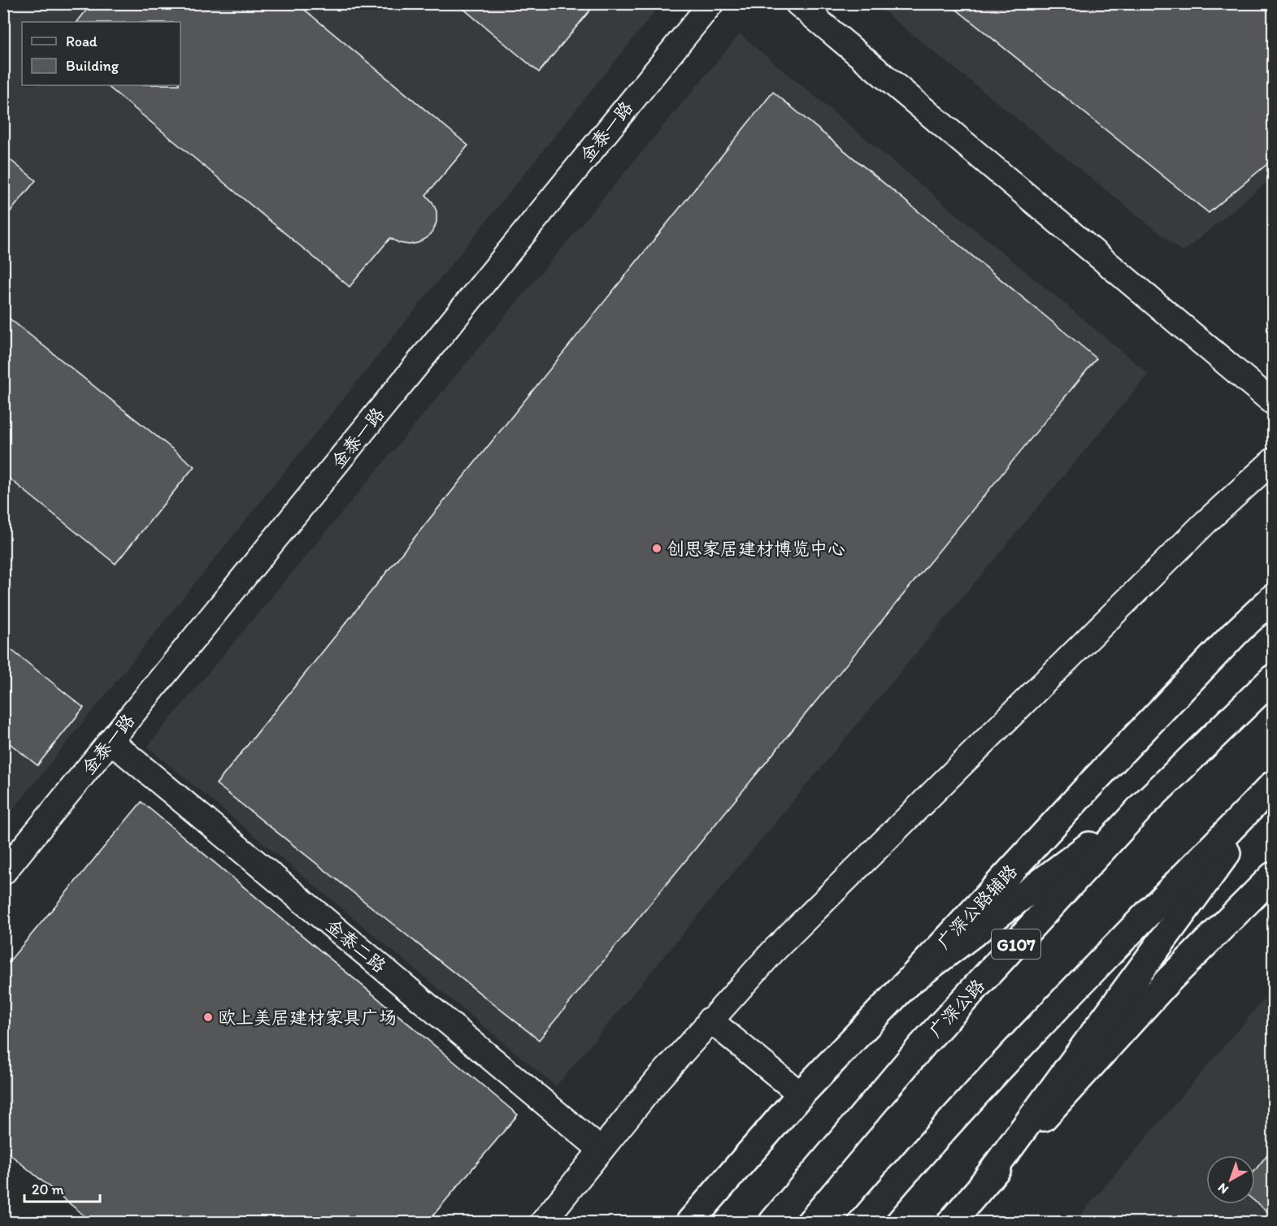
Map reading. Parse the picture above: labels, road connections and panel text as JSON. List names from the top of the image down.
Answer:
{
  "streets": {
    "main road": ["广深公路辅路", "G107", "广深公路"],
    "street": ["金泰一路", "金泰二路"]
  },
  "crossings": [
    ["金泰一路", "金泰二路"]
  ],
  "places": ["创思家居建材博览中心", "欧上美居建材家具广场"],
  "legend": ["Road", "Building"],
  "scale_bar": "20 m",
  "north": "bottom left"
}
